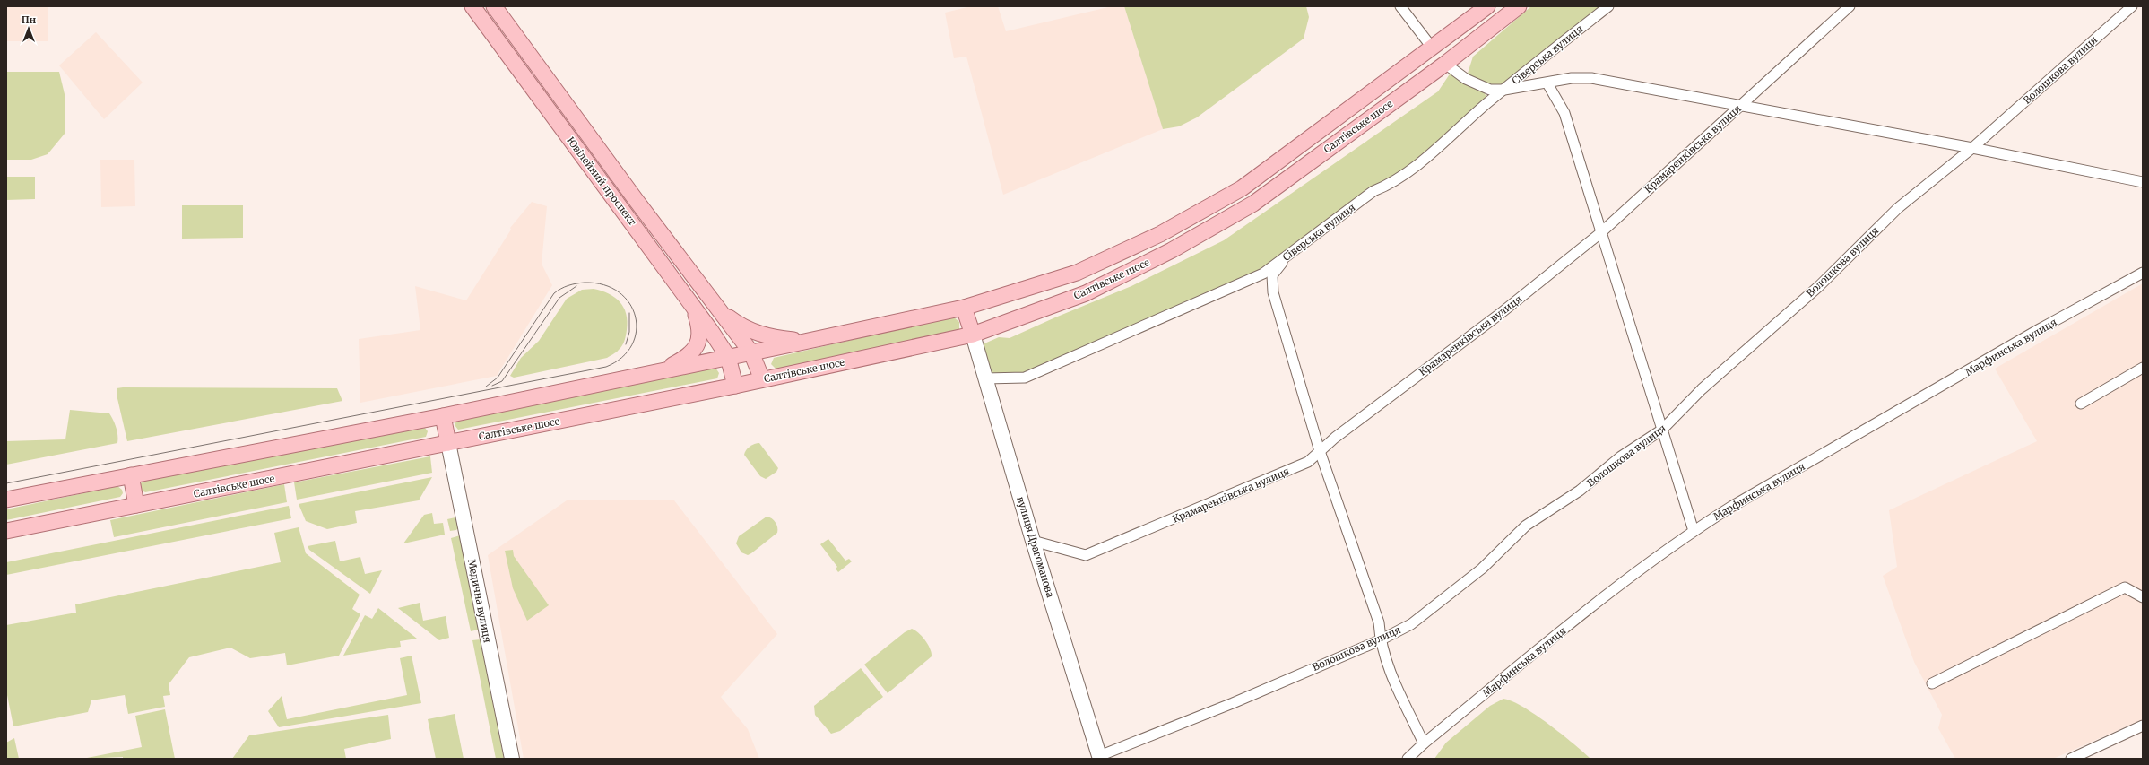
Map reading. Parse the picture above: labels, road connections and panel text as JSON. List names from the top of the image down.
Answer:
{
  "streets": {
    "main road": ["Салтівське шосе", "Ювілейний проспект"],
    "street": [
      "Сіверська вулиця",
      "Волошкова вулиця",
      "Крамаренківська вулиця",
      "Марфинська вулиця",
      "вулиця Драгоманова",
      "Медична вулиця"
    ]
  },
  "crossings": [
    ["Сіверська вулиця", "вулиця Драгоманова"],
    ["Волошкова вулиця", "вулиця Драгоманова"],
    ["Салтівське шосе", "Ювілейний проспект"],
    ["Салтівське шосе", "вулиця Драгоманова"],
    ["Салтівське шосе", "Медична вулиця"],
    ["Крамаренківська вулиця", "вулиця Драгоманова"]
  ],
  "north": "top"
}
